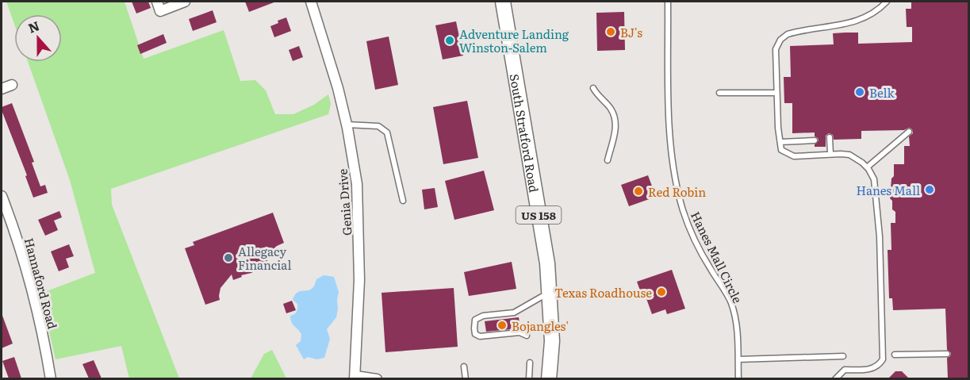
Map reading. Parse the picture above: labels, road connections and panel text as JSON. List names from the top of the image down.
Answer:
{
  "streets": {
    "main road": ["South Stratford Road", "US 158"],
    "street": ["Genia Drive", "Hannaford Road"],
    "lane": ["Hanes Mall Circle"]
  },
  "places": [
    "BJ's",
    "Adventure Landing Winston-Salem",
    "Belk",
    "Hanes Mall",
    "Red Robin",
    "Allegacy Financial",
    "Texas Roadhouse",
    "Bojangles'"
  ],
  "north": "top"
}
